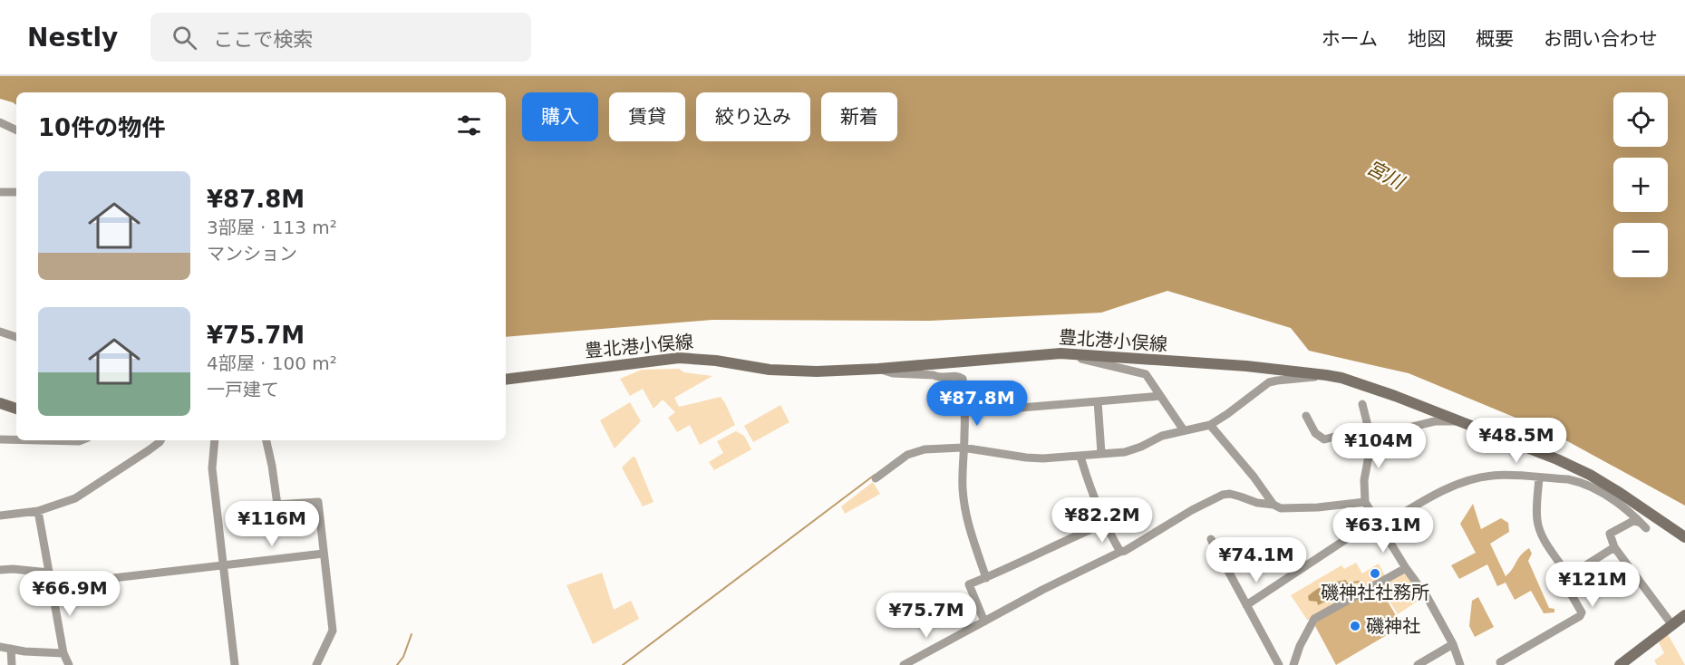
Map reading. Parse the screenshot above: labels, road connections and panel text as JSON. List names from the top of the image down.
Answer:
{
  "streets": {
    "main road": ["豊北港小俣線"]
  },
  "water": ["宮川"],
  "places": ["磯神社社務所", "磯神社"],
  "page": {
    "header": "Nestly",
    "search": "ここで検索",
    "nav": [
      "ホーム",
      "地図",
      "概要",
      "お問い合わせ"
    ],
    "map_buttons": ["+", "−"],
    "chip": [
      "購入",
      "賃貸",
      "絞り込み",
      "新着"
    ],
    "heading": "10件の物件",
    "list": [
      {
        "name": "¥87.8M",
        "note": "3部屋 · 113 m² · マンション"
      },
      {
        "name": "¥75.7M",
        "note": "4部屋 · 100 m² · 一戸建て"
      }
    ],
    "price": [
      "¥87.8M",
      "¥48.5M",
      "¥104M",
      "¥82.2M",
      "¥116M",
      "¥63.1M",
      "¥74.1M",
      "¥121M",
      "¥66.9M",
      "¥75.7M"
    ]
  }
}
